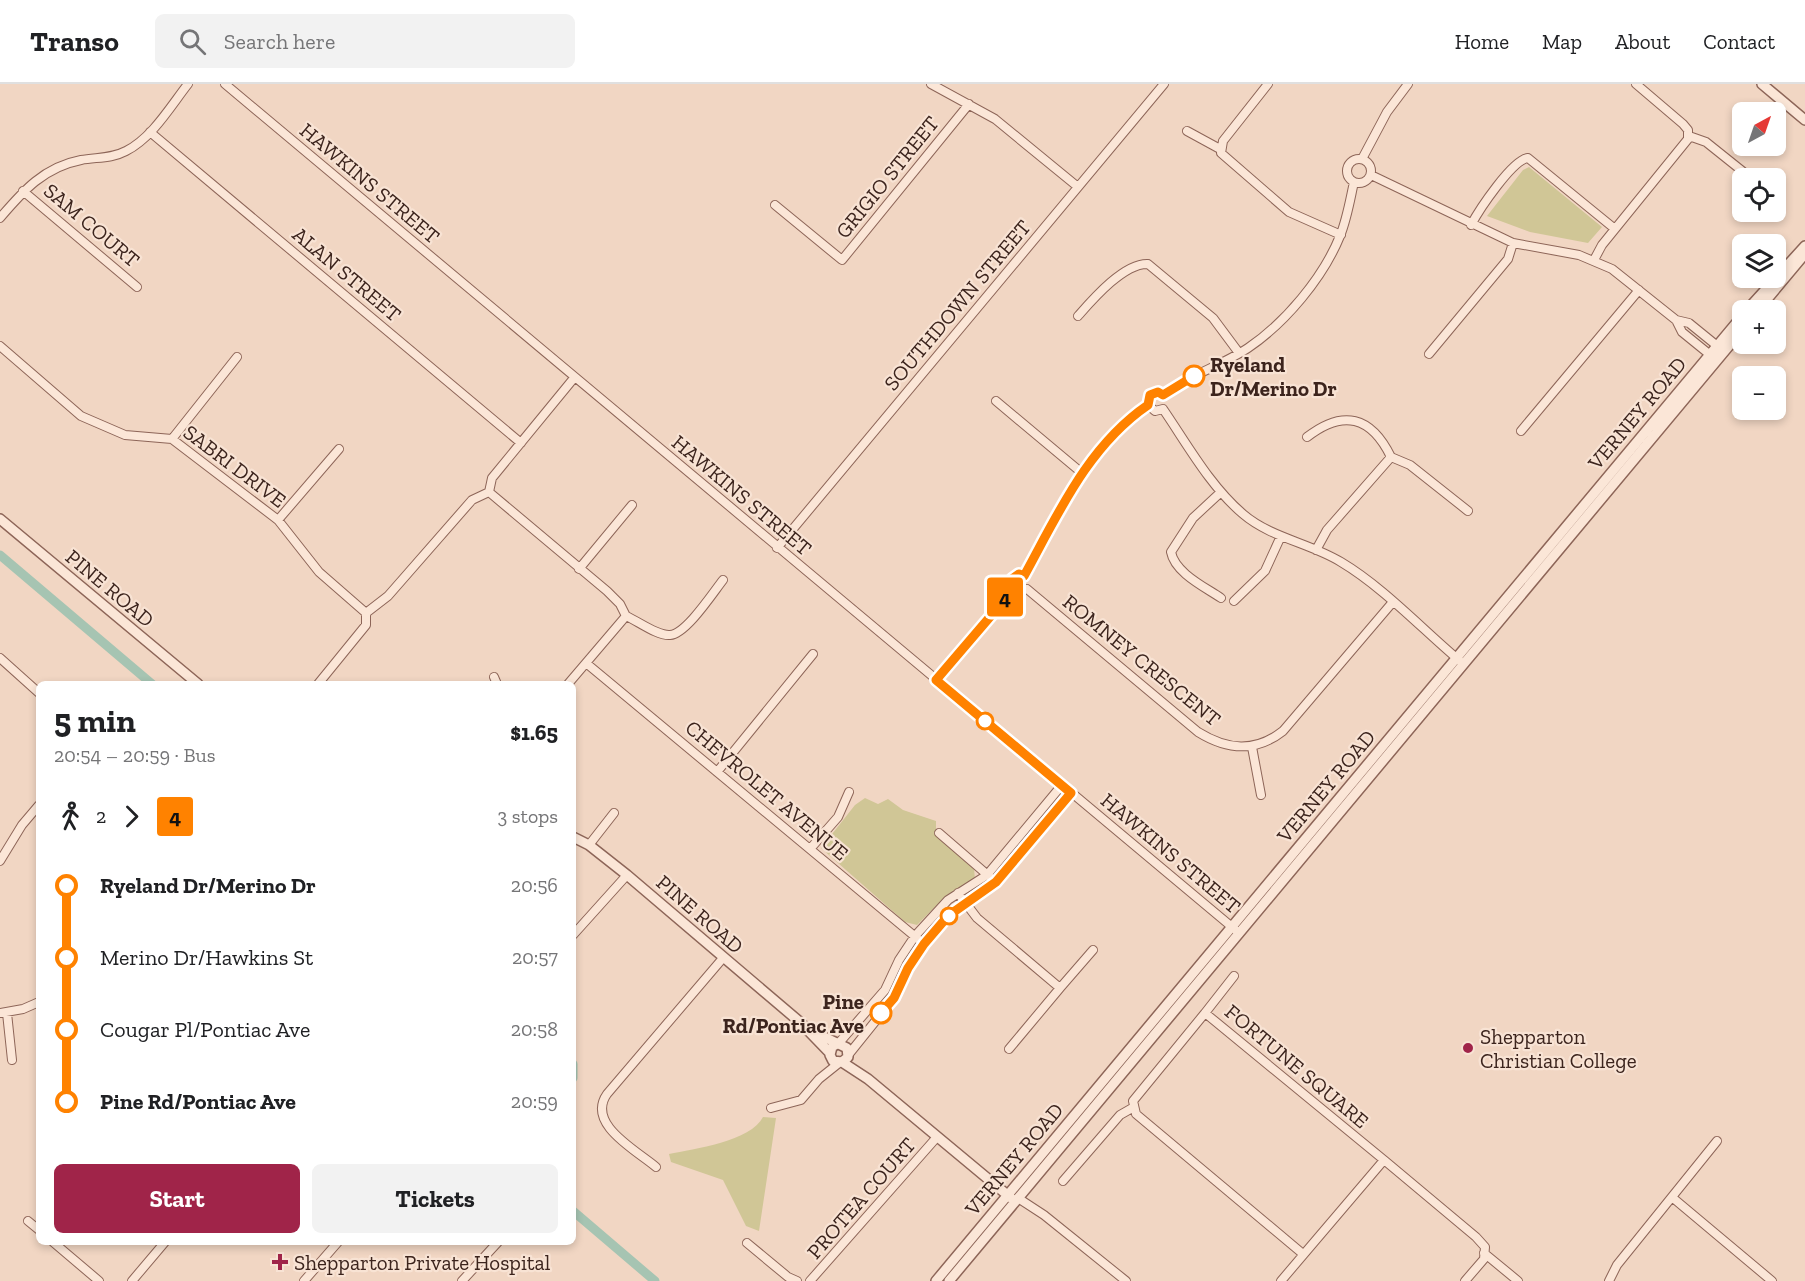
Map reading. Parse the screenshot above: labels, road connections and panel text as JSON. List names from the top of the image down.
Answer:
{
  "streets": {
    "street": [
      "GRIGIO STREET",
      "HAWKINS STREET",
      "SAM COURT",
      "ALAN STREET",
      "SOUTHDOWN STREET",
      "VERNEY ROAD",
      "SABRI DRIVE",
      "PINE ROAD",
      "ROMNEY CRESCENT",
      "CHEVROLET AVENUE",
      "FORTUNE SQUARE",
      "PROTEA COURT"
    ]
  },
  "crossings": [
    ["HAWKINS STREET", "SOUTHDOWN STREET"],
    ["HAWKINS STREET", "VERNEY ROAD"]
  ],
  "places": {
    "other": ["Ryeland Dr/Merino Dr", "Pine Rd/Pontiac Ave", "Shepparton Christian College"],
    "health": ["Shepparton Private Hospital"]
  },
  "lines": ["bus line 4"],
  "north": "top right",
  "page": {
    "header": "Transo",
    "search": "Search here",
    "nav": [
      "Home",
      "Map",
      "About",
      "Contact"
    ],
    "on_map": "4",
    "map_buttons": ["+", "−"],
    "heading": ["5 min", "20:54 – 20:59 · Bus", "$1.65"],
    "legs": ["2", "4", "3 stops"],
    "list": [
      {
        "name": "Ryeland Dr/Merino Dr",
        "value": "20:56"
      },
      {
        "name": "Merino Dr/Hawkins St",
        "value": "20:57"
      },
      {
        "name": "Cougar Pl/Pontiac Ave",
        "value": "20:58"
      },
      {
        "name": "Pine Rd/Pontiac Ave",
        "value": "20:59"
      }
    ],
    "buttons": ["Start", "Tickets"]
  }
}
